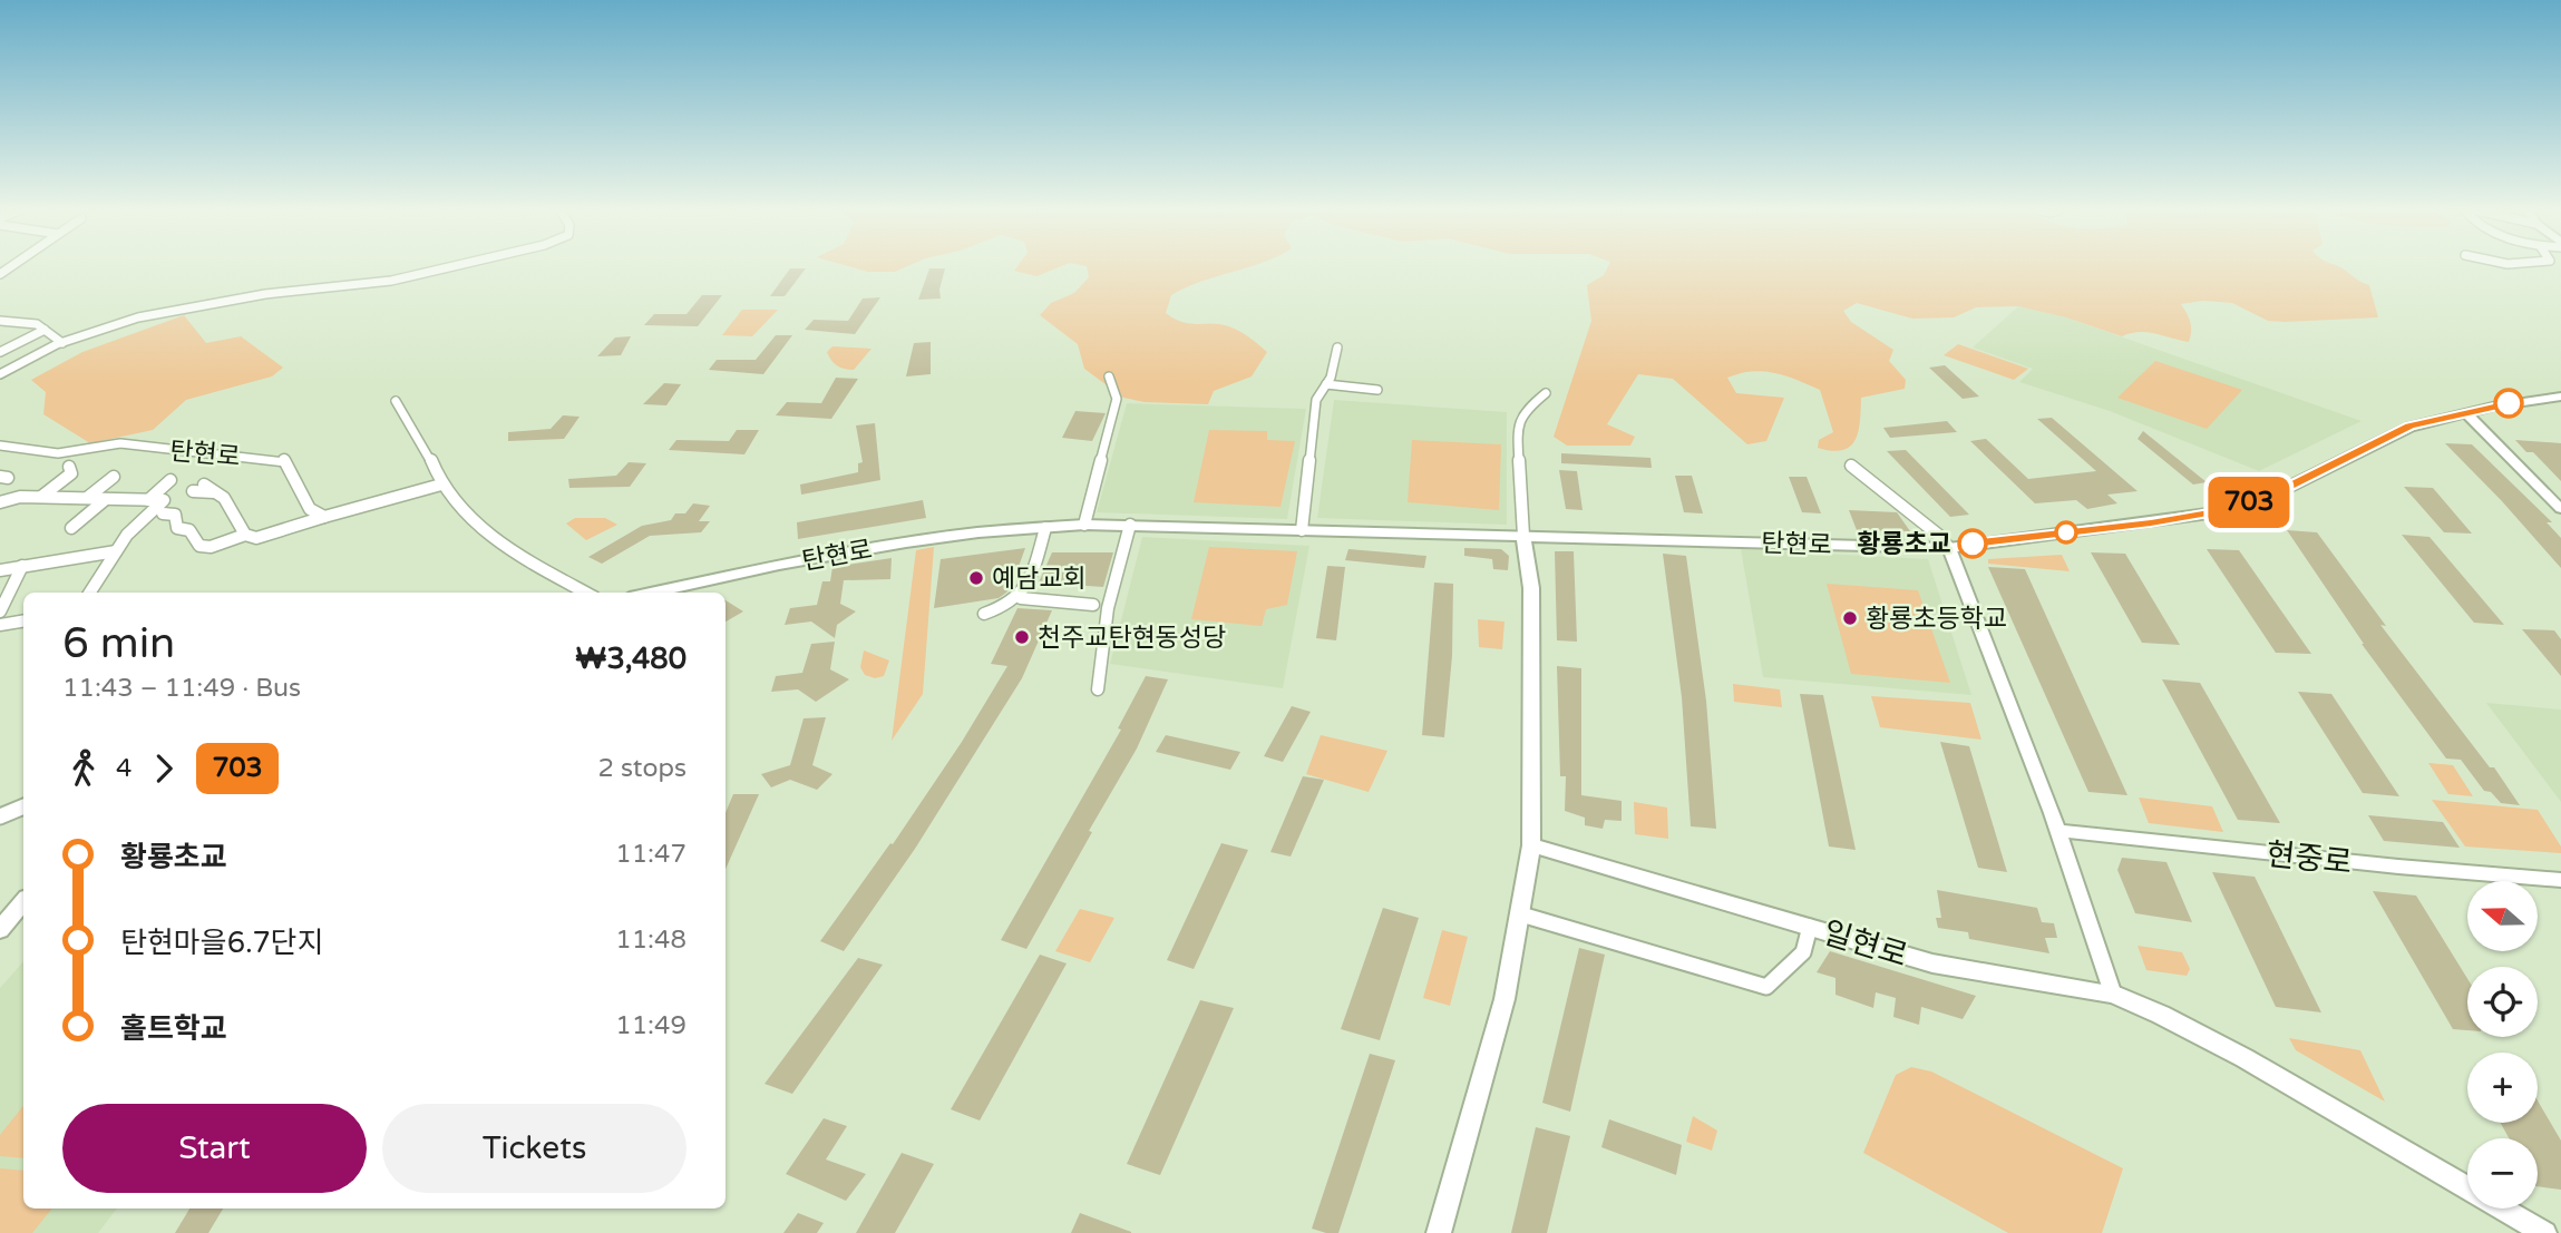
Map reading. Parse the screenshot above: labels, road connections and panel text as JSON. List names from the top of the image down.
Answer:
{
  "streets": {
    "main road": ["탄현로", "일현로"],
    "street": ["현중로"]
  },
  "places": [
    "황룡초교",
    "예담교회",
    "황룡초등학교",
    "천주교탄현동성당"
  ],
  "lines": ["bus line 703"],
  "north": "left",
  "page": {
    "on_map": "703",
    "heading": ["6 min", "11:43 – 11:49 · Bus", "₩3,480"],
    "legs": ["4", "703", "2 stops"],
    "list": [
      {
        "name": "황룡초교",
        "value": "11:47"
      },
      {
        "name": "탄현마을6.7단지",
        "value": "11:48"
      },
      {
        "name": "홀트학교",
        "value": "11:49"
      }
    ],
    "map_buttons": ["+", "−"],
    "buttons": ["Start", "Tickets"]
  }
}
